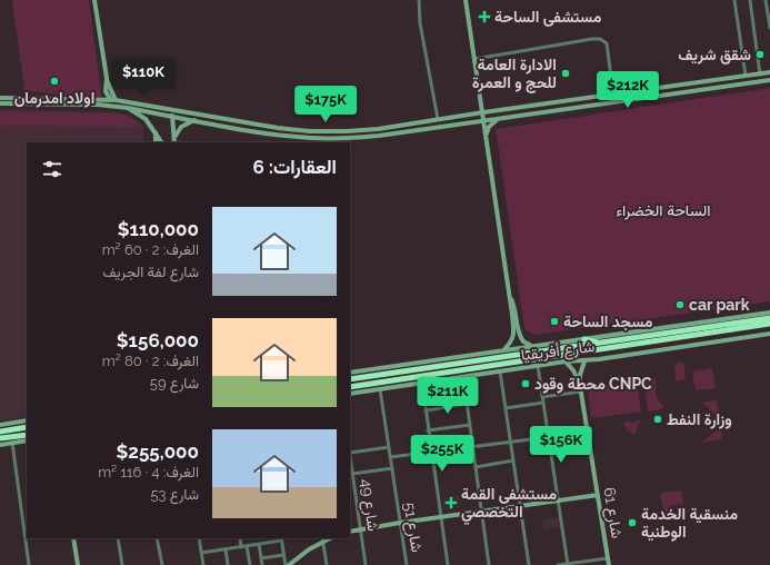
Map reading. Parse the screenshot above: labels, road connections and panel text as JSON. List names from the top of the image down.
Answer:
{
  "streets": {
    "highway": ["شارع أفريقيا"],
    "street": ["شارع 49", "شارع 61", "شارع 51"]
  },
  "crossings": [
    ["شارع أفريقيا", "شارع 51"]
  ],
  "parks": ["الساحة الخضراء"],
  "places": {
    "health": ["مستشفى الساحة", "مستشفى القمة التخصصي"],
    "other": [
      "شقق شريف",
      "الادارة العامة للحج و العمرة",
      "اولاد امدرمان",
      "car park",
      "مسجد الساحة",
      "محطة وقود CNPC",
      "وزارة النفط",
      "منسقية الخدمة الوطنية"
    ]
  },
  "page": {
    "price": [
      "$110K",
      "$212K",
      "$175K",
      "$211K",
      "$156K",
      "$255K"
    ],
    "heading": "العقارات: 6",
    "list": [
      {
        "name": "$110,000",
        "note": "الغرف: 2 · 60 m² · شارع لفة الجريف"
      },
      {
        "name": "$156,000",
        "note": "الغرف: 2 · 80 m² · شارع 59"
      },
      {
        "name": "$255,000",
        "note": "الغرف: 4 · 116 m² · شارع 53"
      }
    ]
  }
}
